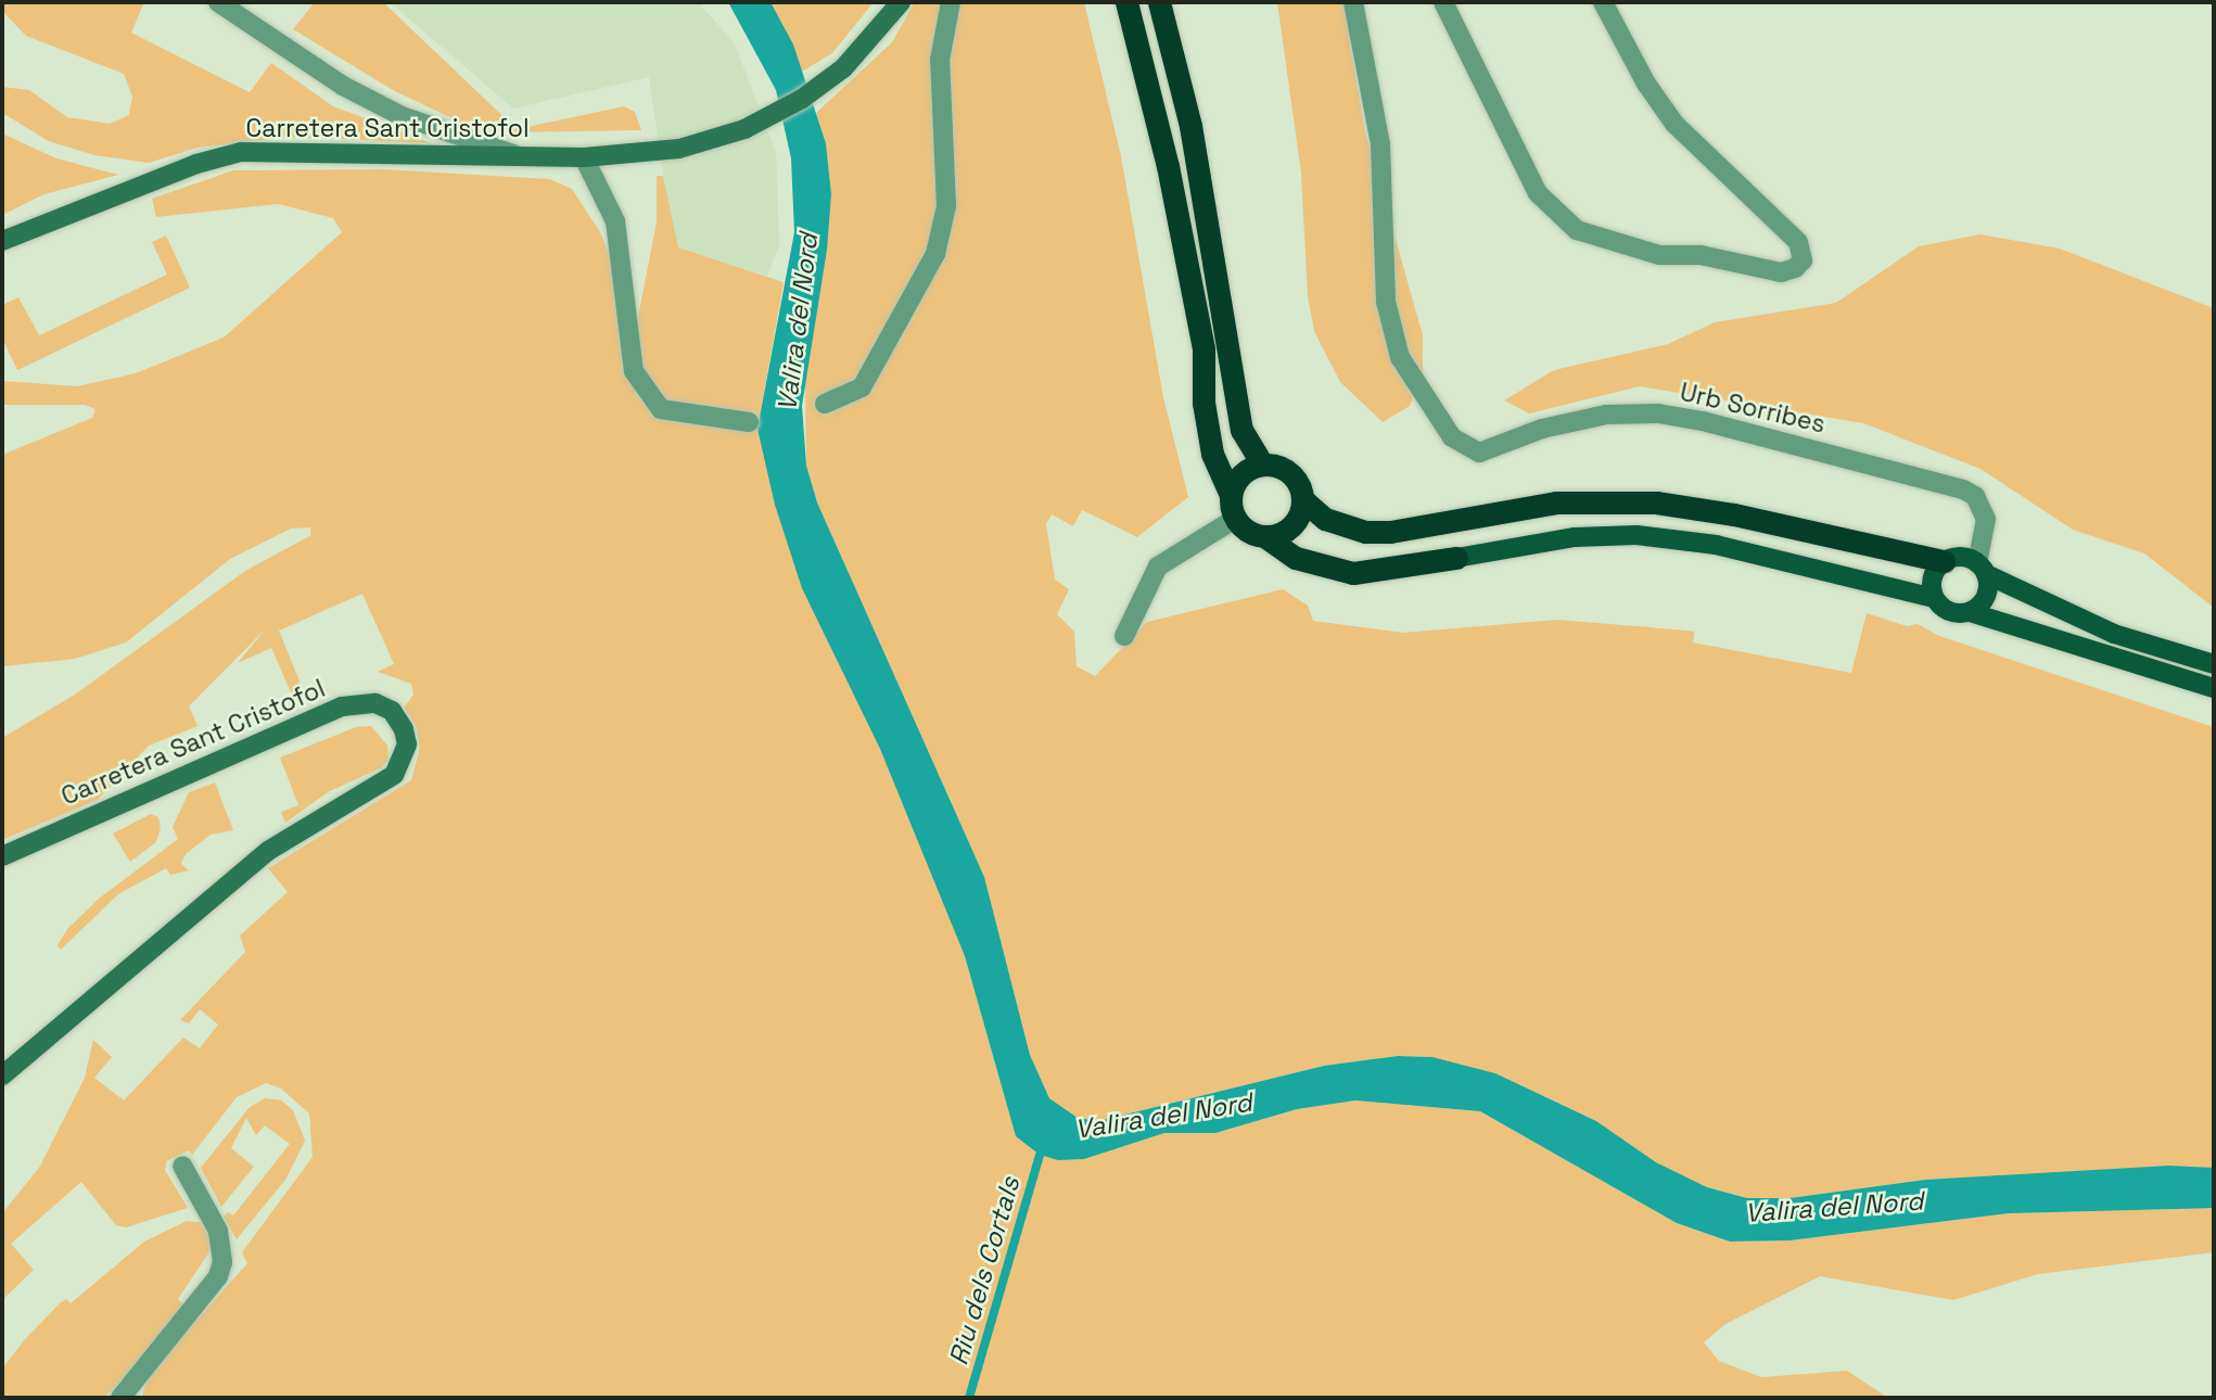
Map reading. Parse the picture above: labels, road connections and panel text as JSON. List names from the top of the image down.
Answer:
{
  "streets": {
    "main road": ["Carretera Sant Cristofol"],
    "street": ["Urb Sorribes"]
  },
  "water": ["Valira del Nord", "Riu dels Cortals"]
}
